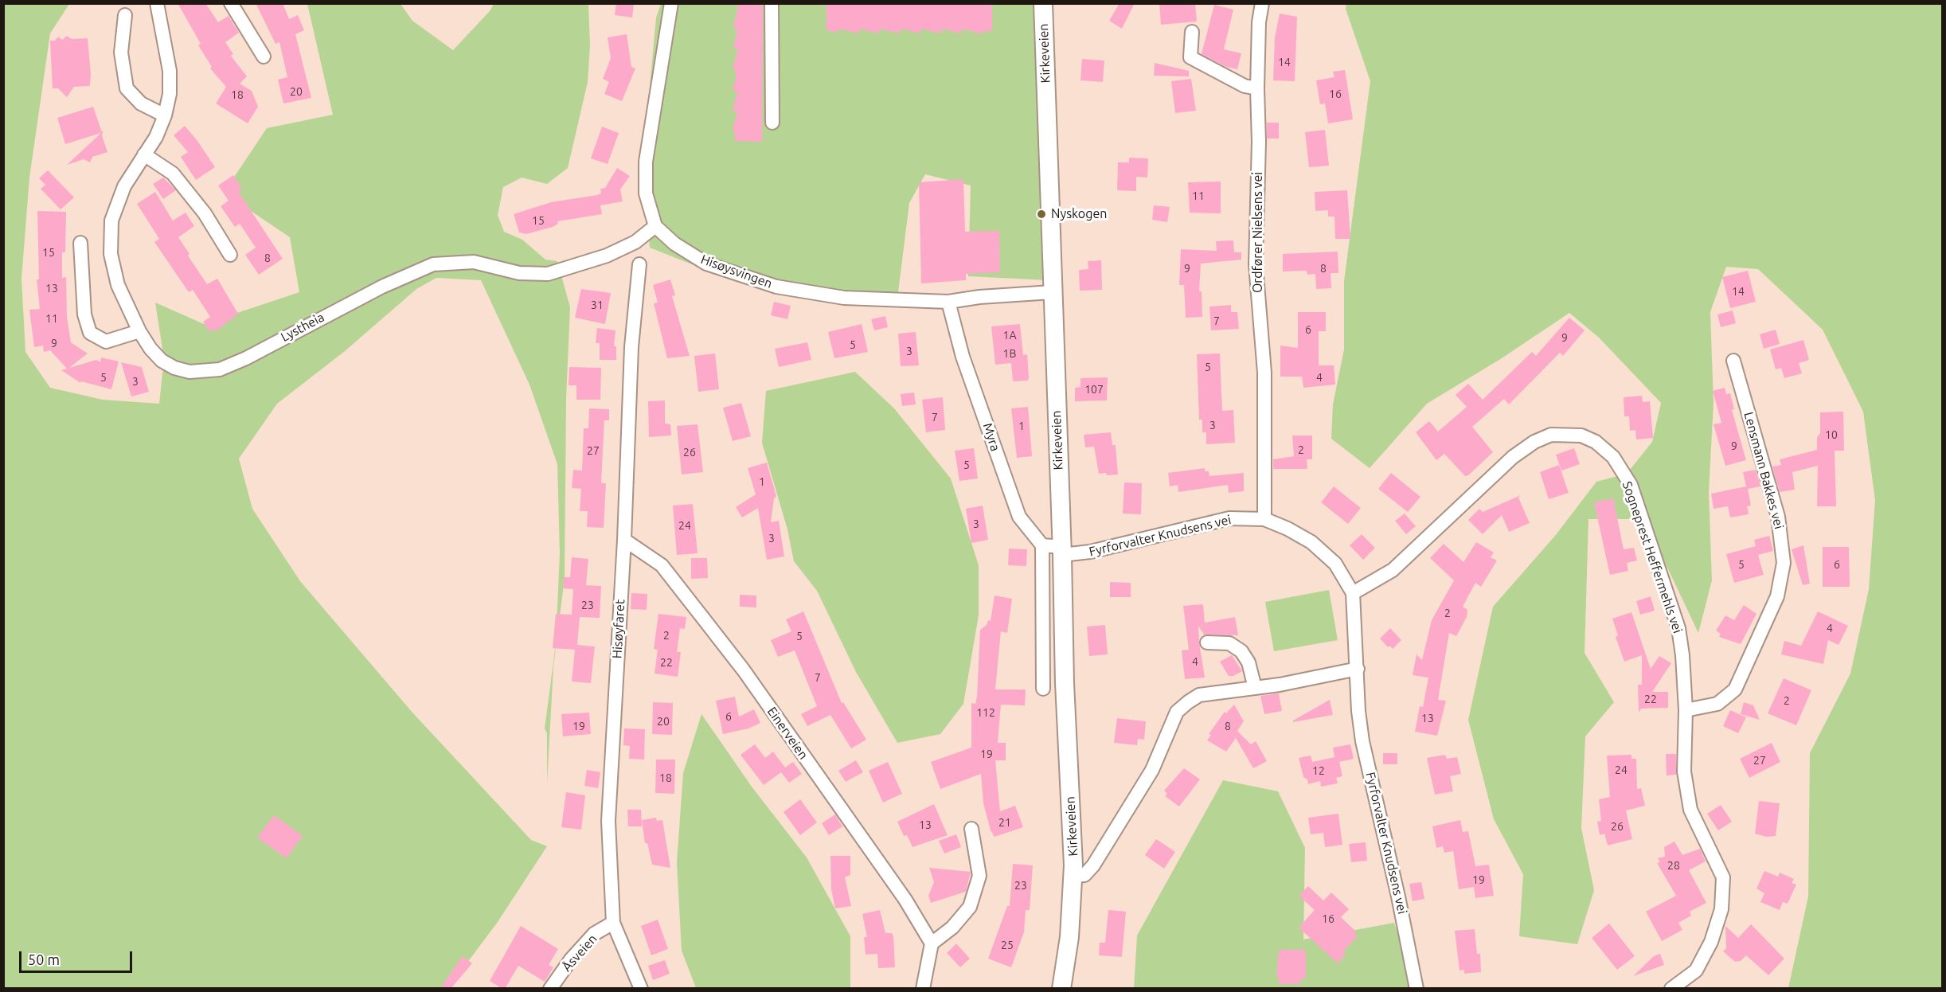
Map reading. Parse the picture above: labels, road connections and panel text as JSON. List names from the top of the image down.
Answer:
{
  "streets": {
    "main road": ["Kirkeveien"],
    "street": [
      "Ordfører Nielsens vei",
      "Hisøysvingen",
      "Lystheia",
      "Myra",
      "Lensmann Bakkes vei",
      "Fyrforvalter Knudsens vei",
      "Sogneprest Heffermehls vei",
      "Hisøyfaret",
      "Einerveien",
      "Åsveien"
    ]
  },
  "crossings": [
    ["Kirkeveien", "Hisøysvingen"],
    ["Kirkeveien", "Fyrforvalter Knudsens vei"],
    ["Ordfører Nielsens vei", "Fyrforvalter Knudsens vei"],
    ["Hisøysvingen", "Lystheia"],
    ["Hisøysvingen", "Myra"],
    ["Lensmann Bakkes vei", "Sogneprest Heffermehls vei"],
    ["Fyrforvalter Knudsens vei", "Sogneprest Heffermehls vei"],
    ["Hisøyfaret", "Einerveien"],
    ["Hisøyfaret", "Åsveien"]
  ],
  "places": ["Nyskogen"],
  "house_numbers": [
    "14",
    "20",
    "16",
    "18",
    "11",
    "15",
    "15",
    "8",
    "9",
    "8",
    "13",
    "14",
    "31",
    "11",
    "7",
    "6",
    "1A",
    "9",
    "9",
    "5",
    "3",
    "1B",
    "5",
    "5",
    "4",
    "3",
    "107",
    "7",
    "3",
    "1",
    "10",
    "9",
    "2",
    "27",
    "26",
    "5",
    "1",
    "3",
    "24",
    "3",
    "5",
    "6",
    "23",
    "2",
    "4",
    "2",
    "5",
    "4",
    "22",
    "7",
    "22",
    "2",
    "112",
    "6",
    "13",
    "20",
    "19",
    "8",
    "19",
    "27",
    "24",
    "12",
    "18",
    "21",
    "13",
    "26",
    "28",
    "19",
    "23",
    "16",
    "25"
  ],
  "scale_bar": "50 m"
}
